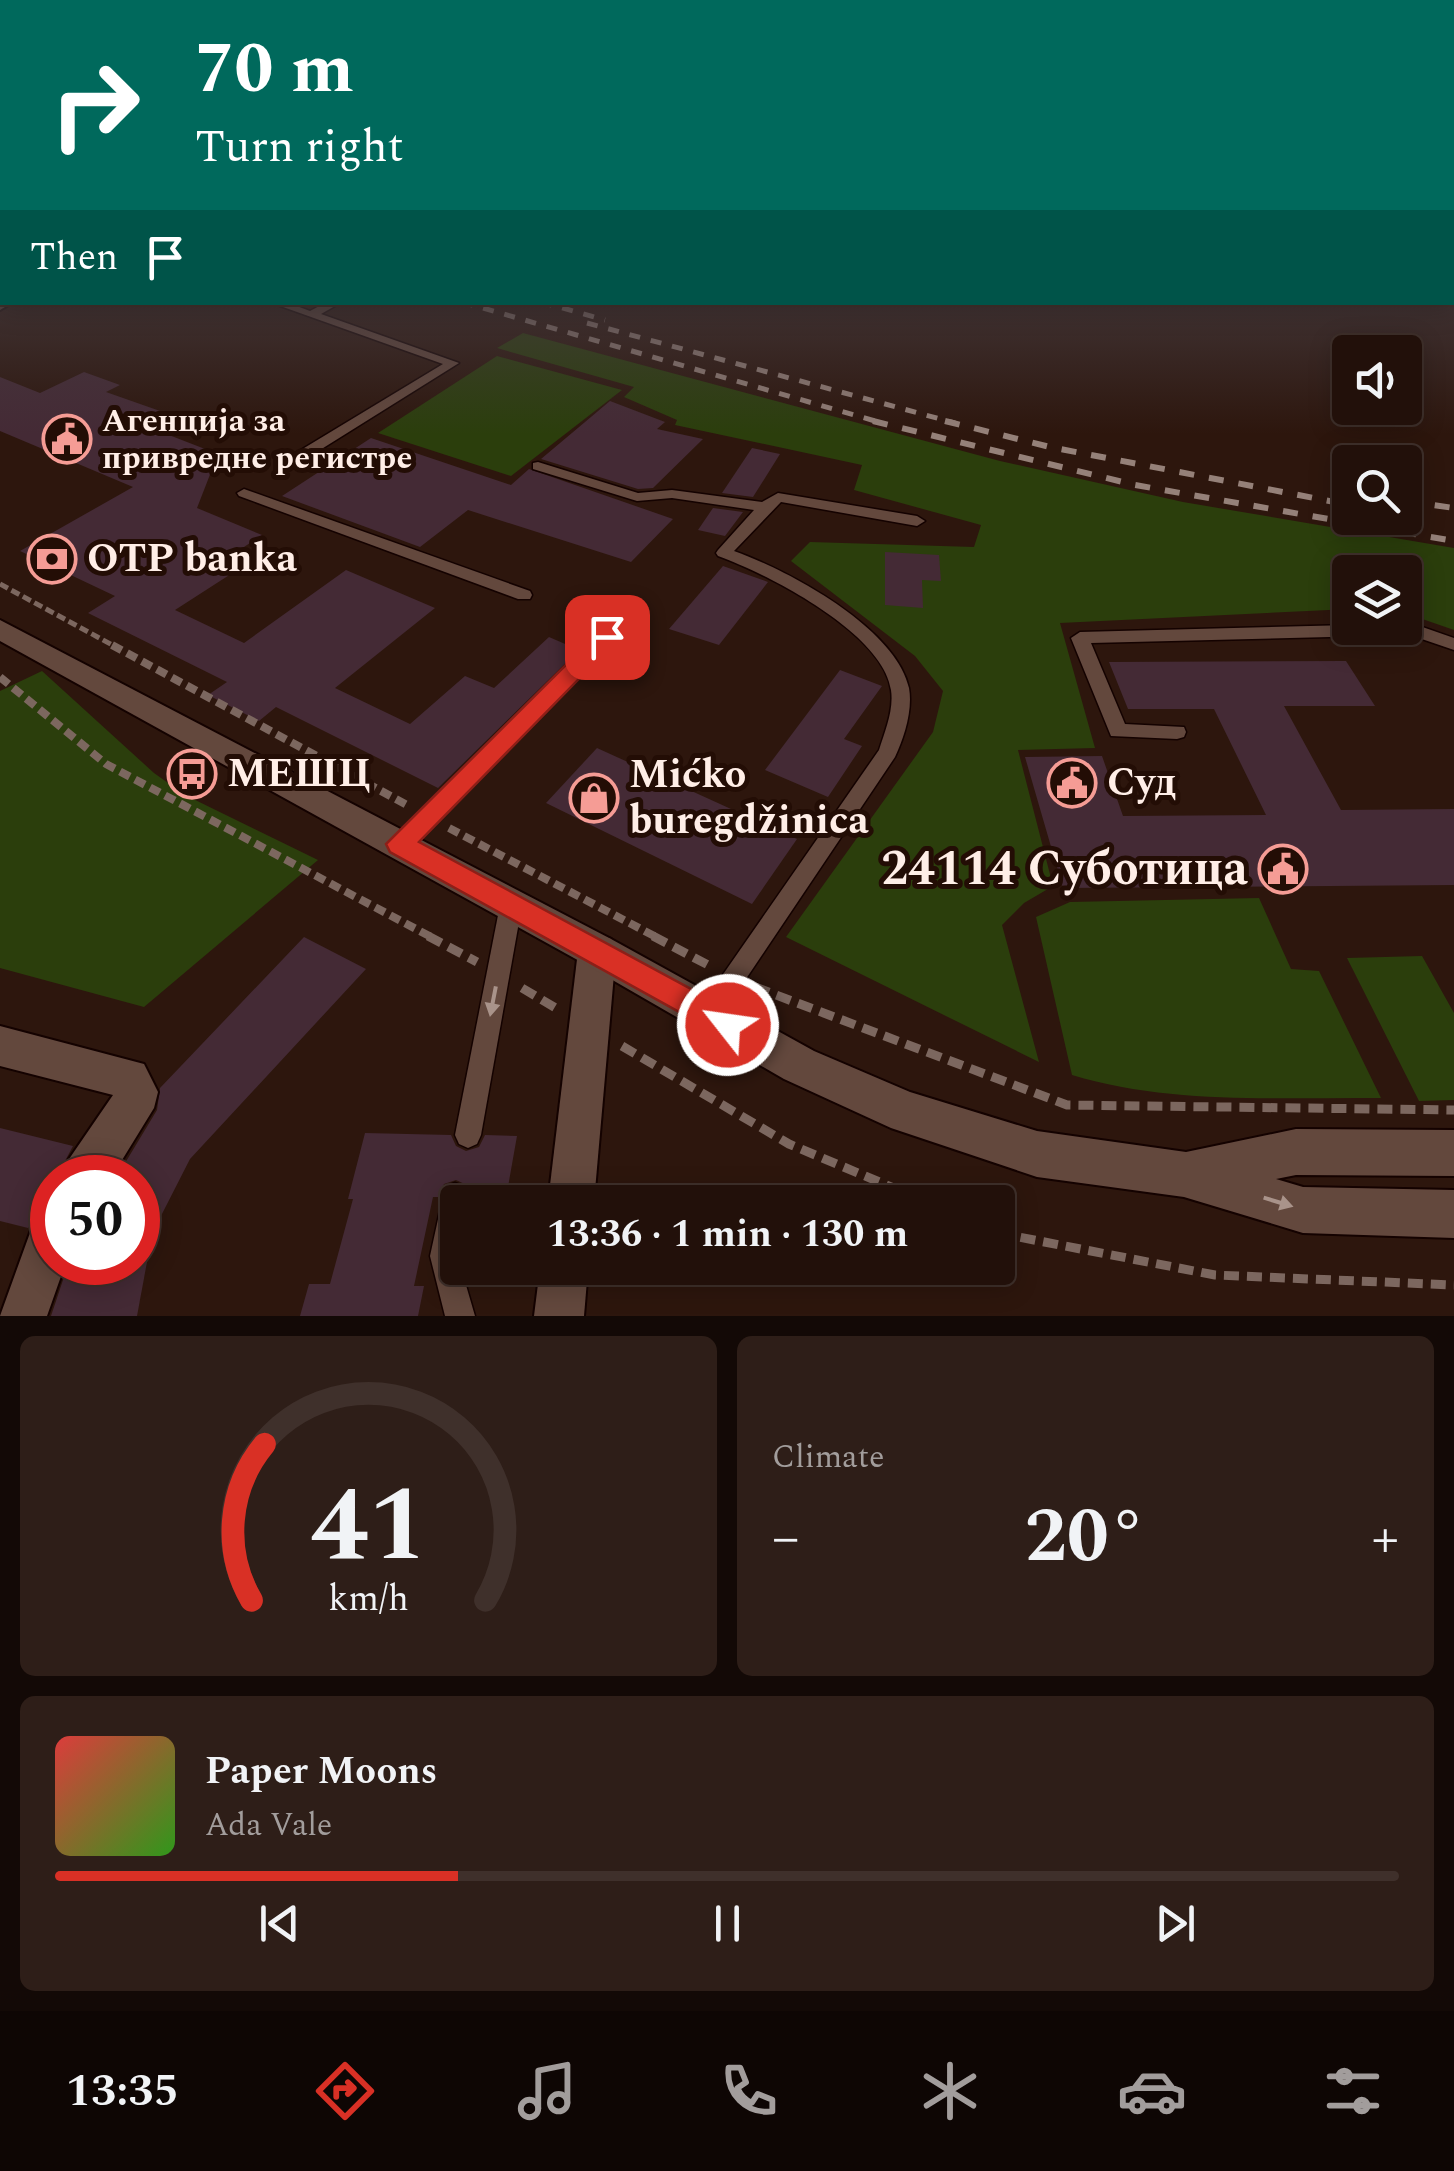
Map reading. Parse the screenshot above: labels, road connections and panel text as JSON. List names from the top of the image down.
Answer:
{
  "places": {
    "public building": ["Агенција за привредне регистре", "Суд", "24114 Суботица"],
    "bank": ["OTP banka"],
    "bus stop": ["МЕШЦ"],
    "shop": ["Mićko buregdžinica"]
  },
  "page": {
    "turn": ["70 m", "Turn right"],
    "then": "Then",
    "limit": "50",
    "trip": "13:36 · 1 min · 130 m",
    "tile": "Climate",
    "heat": ["−", "20°", "+"],
    "song": ["Paper Moons", "Ada Vale"],
    "tabs": "13:35",
    "gauge": ["41", "km/h"]
  }
}
